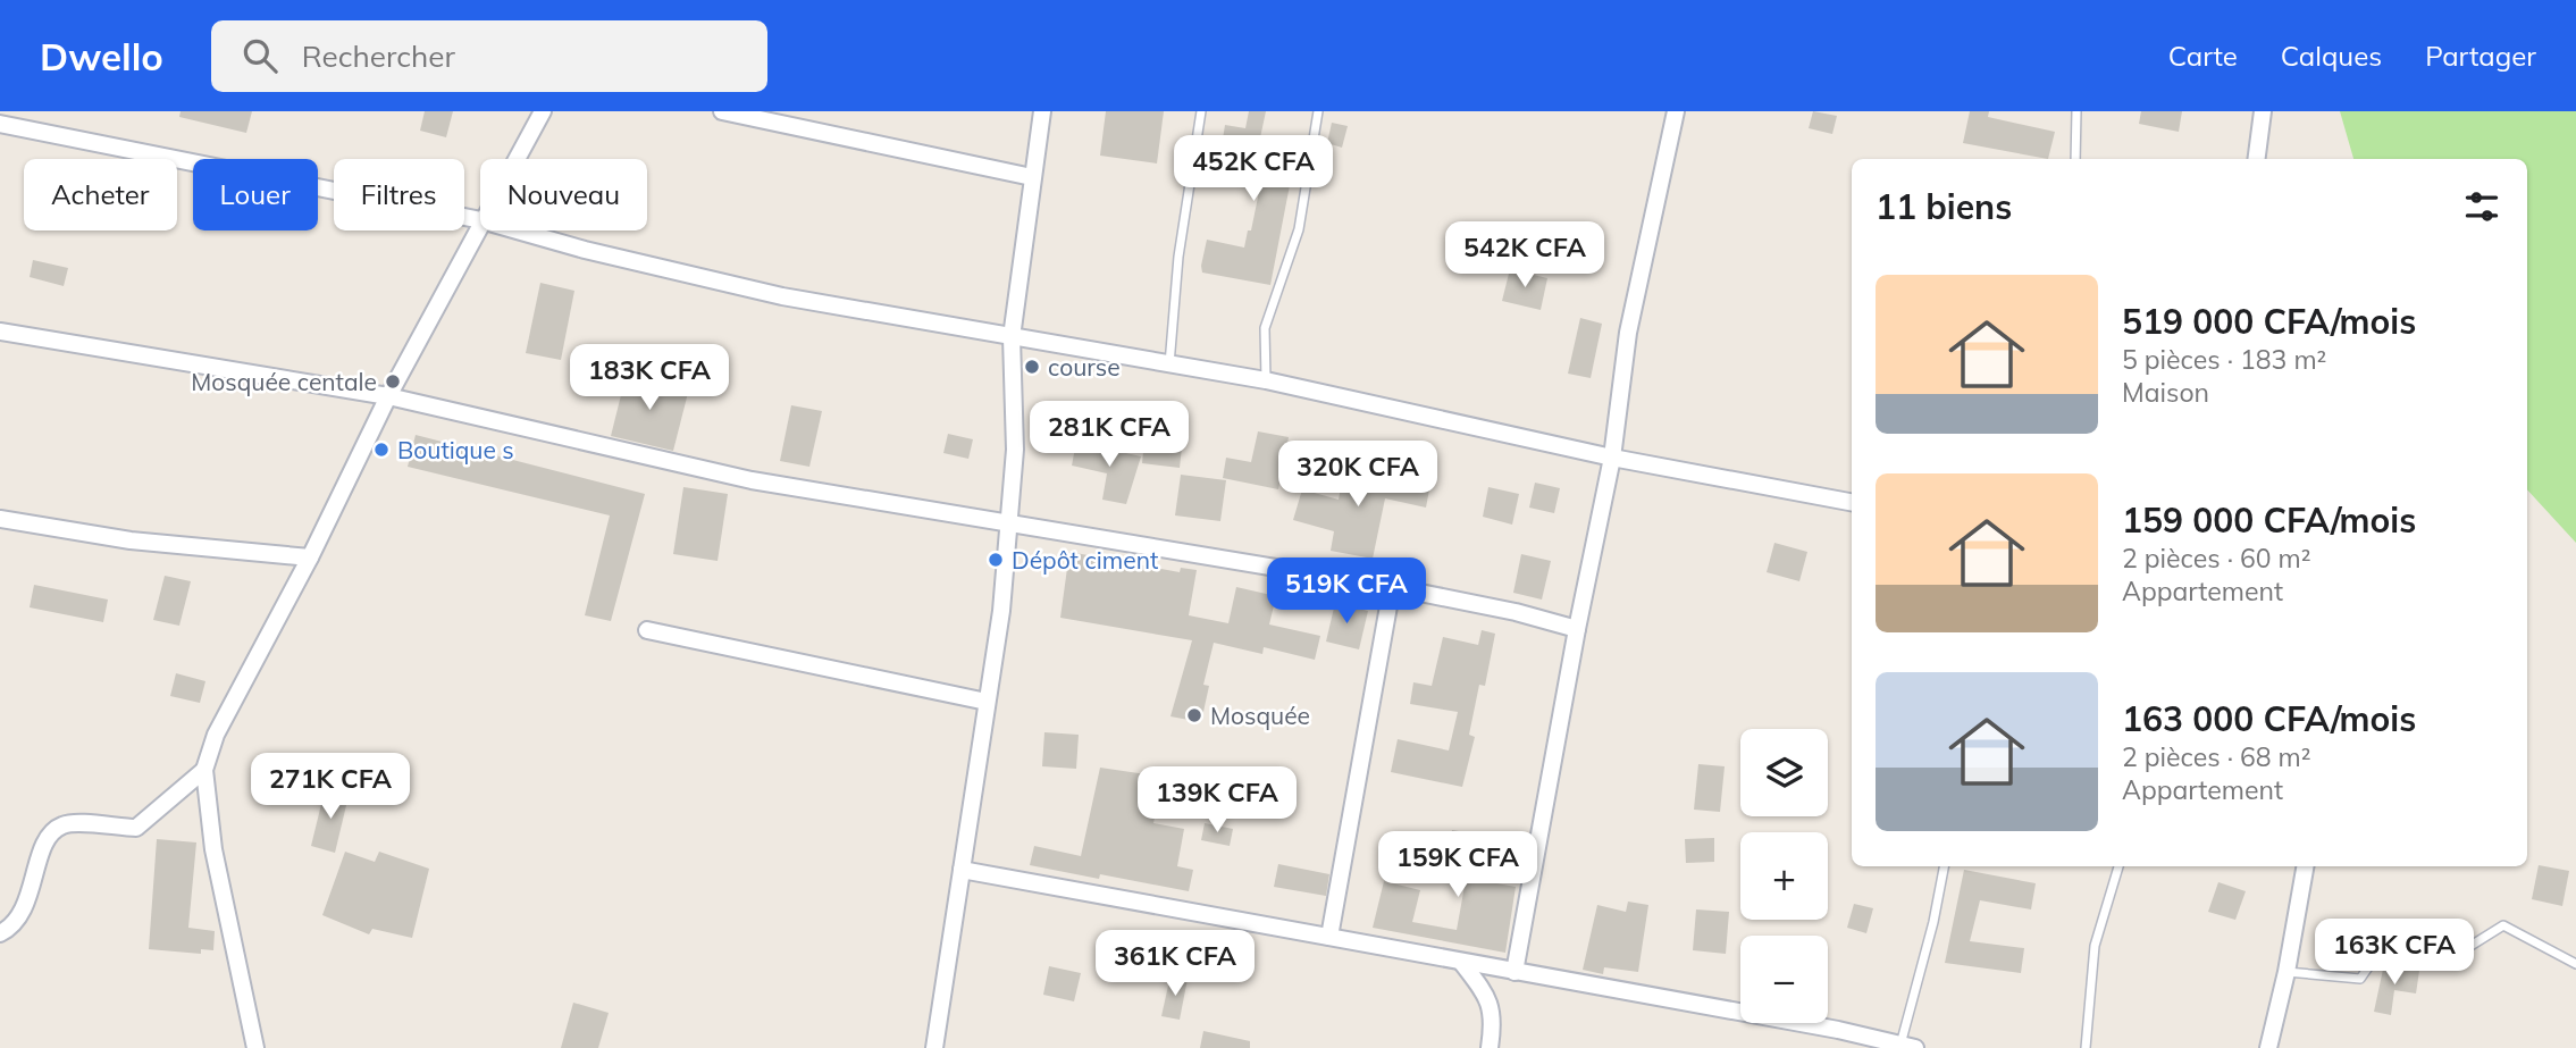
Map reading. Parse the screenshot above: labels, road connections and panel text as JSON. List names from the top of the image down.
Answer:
{
  "places": [
    "course",
    "Mosquée centale",
    "Boutique s",
    "Dépôt ciment",
    "Mosquée"
  ],
  "page": {
    "header": "Dwello",
    "search": "Rechercher",
    "nav": ["Carte", "Calques", "Partager"],
    "price": [
      "452K CFA",
      "542K CFA",
      "183K CFA",
      "281K CFA",
      "320K CFA",
      "519K CFA",
      "271K CFA",
      "139K CFA",
      "159K CFA",
      "163K CFA",
      "361K CFA"
    ],
    "chip": [
      "Acheter",
      "Louer",
      "Filtres",
      "Nouveau"
    ],
    "heading": "11 biens",
    "list": [
      {
        "name": "519 000 CFA/mois",
        "note": "5 pièces · 183 m² · Maison"
      },
      {
        "name": "159 000 CFA/mois",
        "note": "2 pièces · 60 m² · Appartement"
      },
      {
        "name": "163 000 CFA/mois",
        "note": "2 pièces · 68 m² · Appartement"
      }
    ],
    "map_buttons": ["+", "−"]
  }
}
